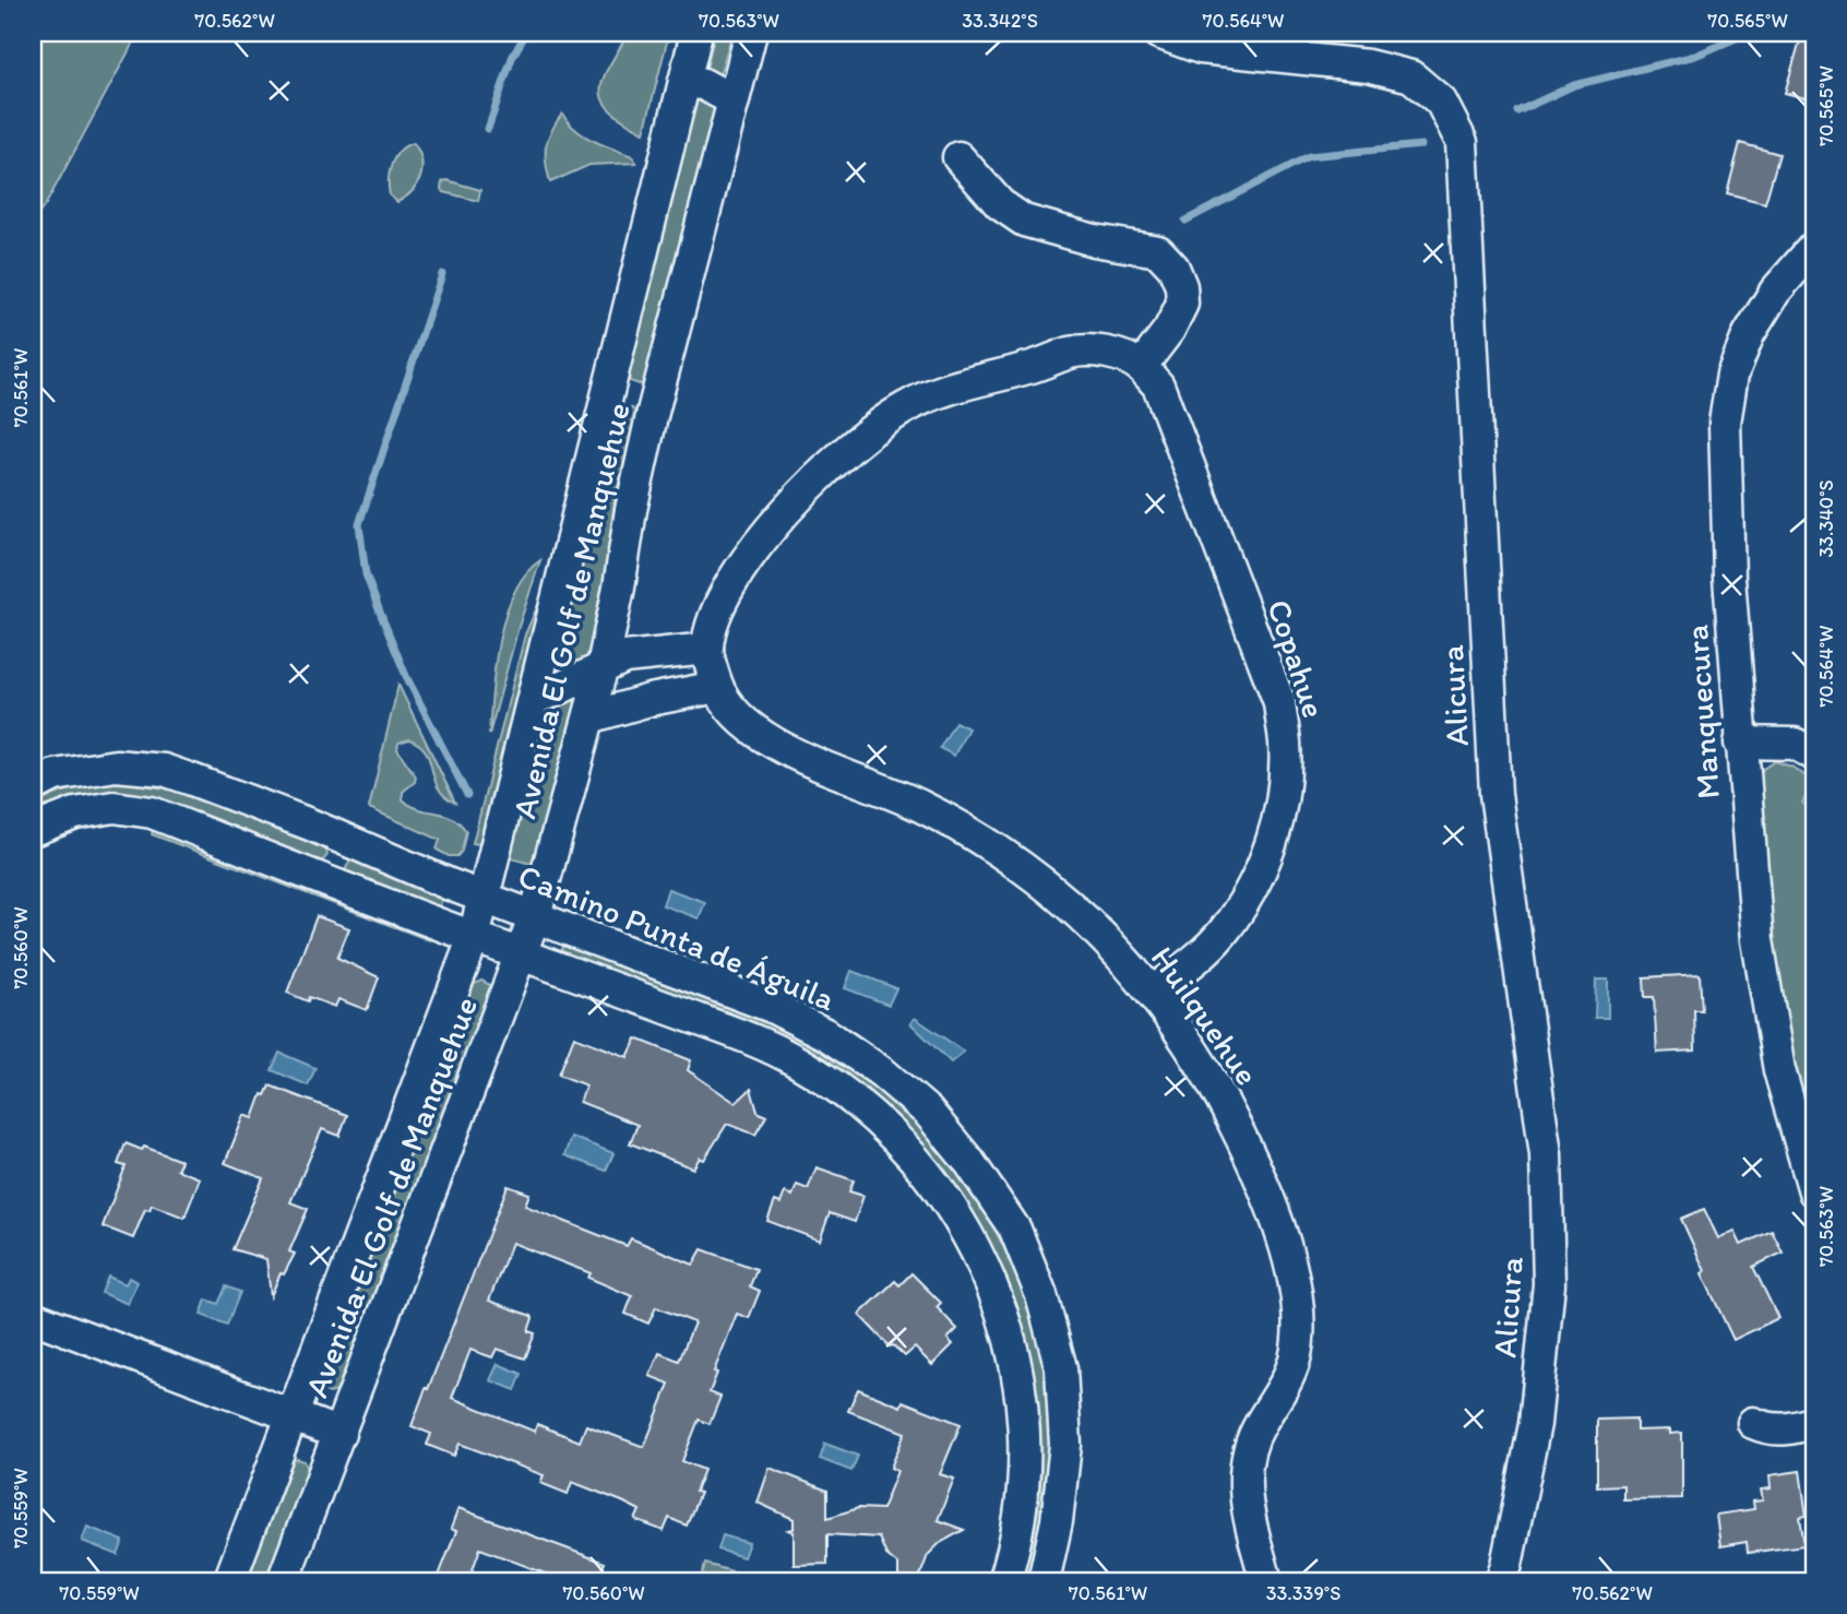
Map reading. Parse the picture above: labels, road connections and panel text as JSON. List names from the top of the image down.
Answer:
{
  "streets": {
    "street": [
      "Avenida El Golf de Manquehue",
      "Copahue",
      "Alicura",
      "Manquecura",
      "Camino Punta de Águila",
      "Huilquehue"
    ]
  },
  "crossings": [
    ["Avenida El Golf de Manquehue", "Camino Punta de Águila"],
    ["Copahue", "Huilquehue"]
  ],
  "coordinates": [
    "70.562°W",
    "70.563°W",
    "33.342°S",
    "70.564°W",
    "70.565°W",
    "70.561°W",
    "33.340°S",
    "70.560°W",
    "70.559°W",
    "33.339°S"
  ]
}
